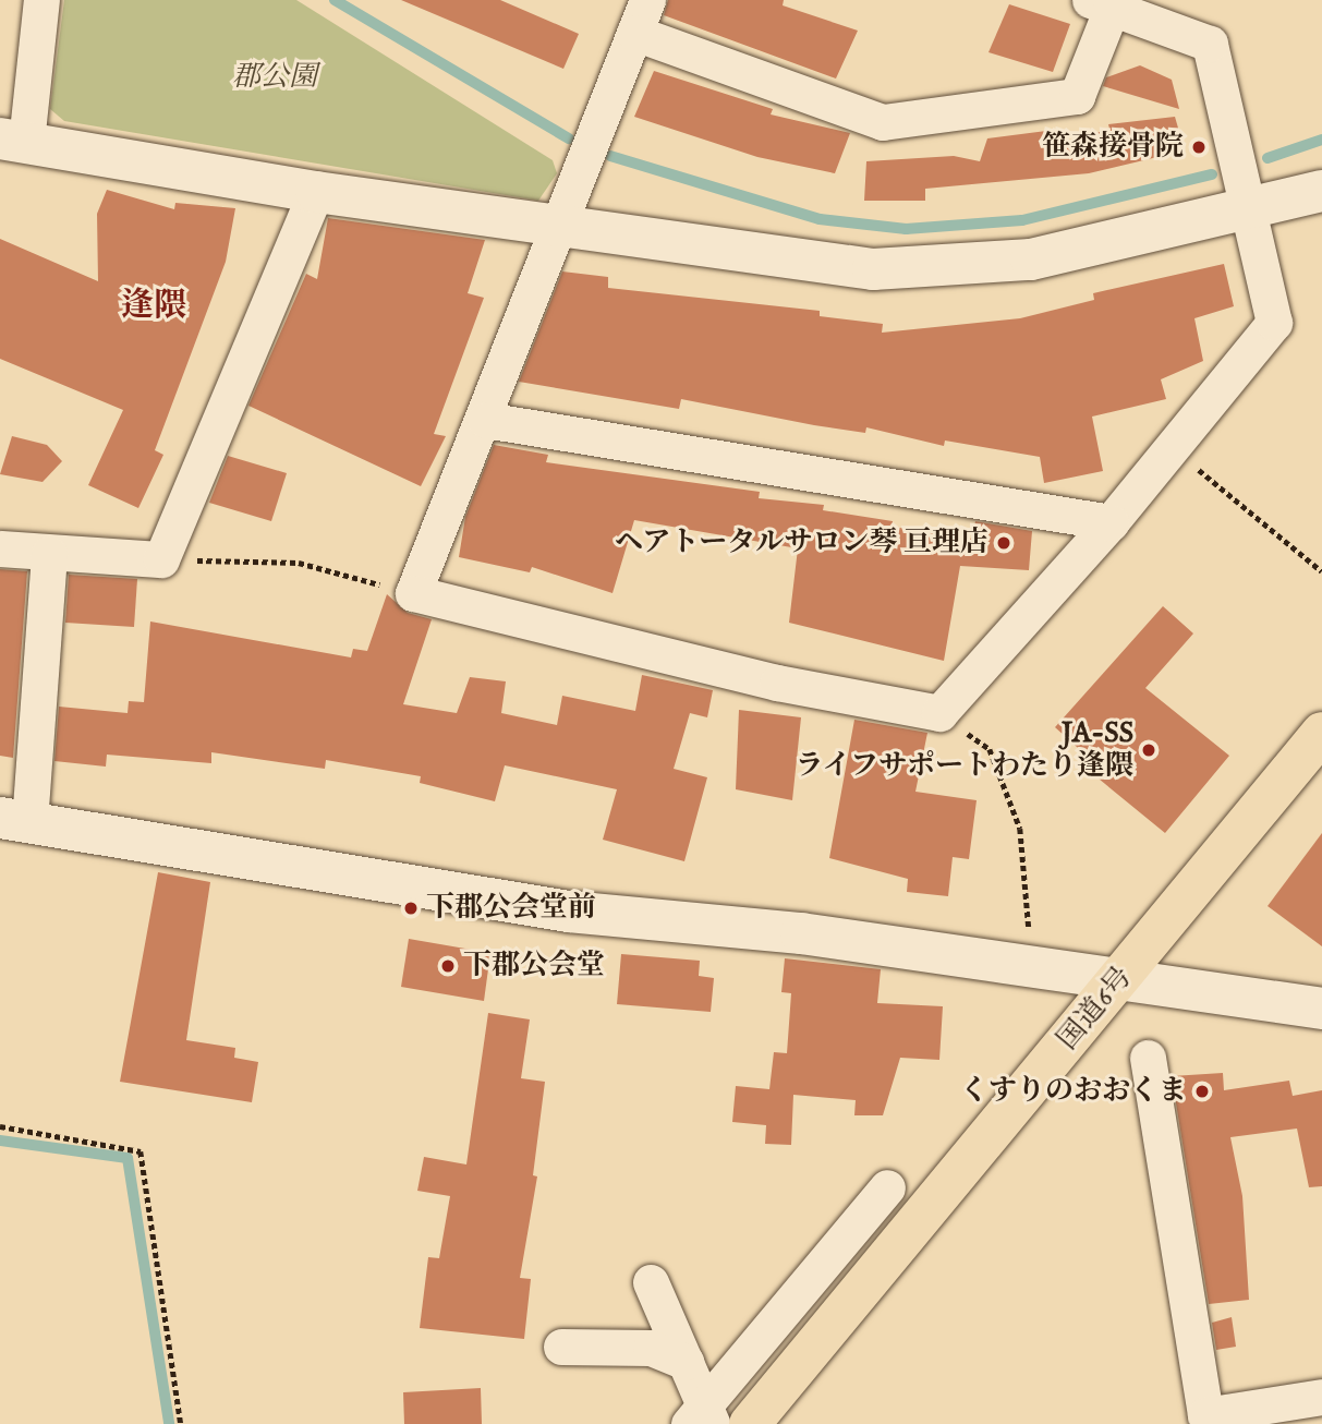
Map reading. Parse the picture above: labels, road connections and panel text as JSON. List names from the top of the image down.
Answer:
{
  "streets": {
    "highway": ["国道6号"]
  },
  "districts": ["逢隈"],
  "parks": ["郡公園"],
  "places": [
    "笹森接骨院",
    "ヘアトータルサロン琴 亘理店",
    "JA-SS ライフサポートわたり逢隈",
    "下郡公会堂前",
    "下郡公会堂",
    "くすりのおおくま"
  ]
}
